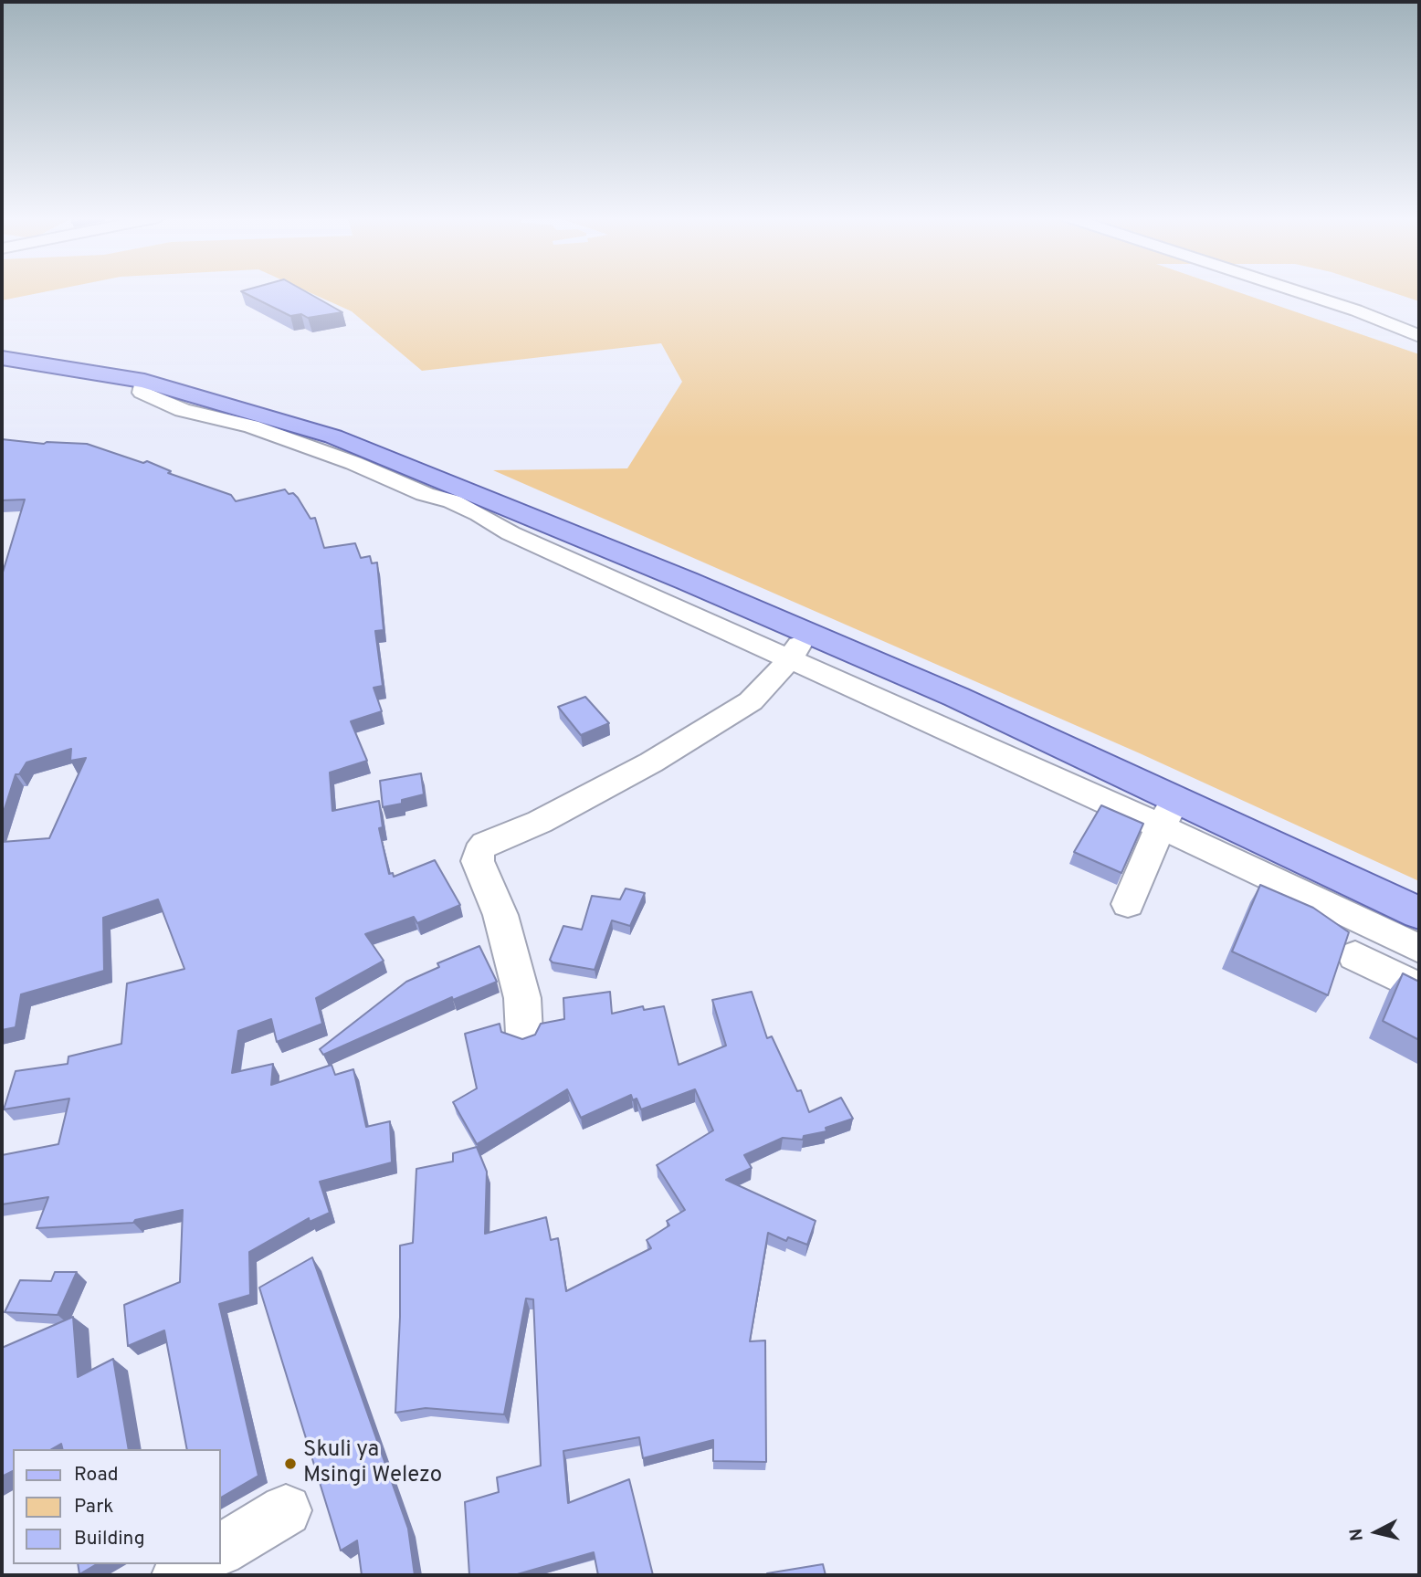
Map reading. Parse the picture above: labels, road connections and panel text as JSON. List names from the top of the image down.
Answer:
{
  "places": ["Skuli ya Msingi Welezo"],
  "legend": ["Road", "Park", "Building"],
  "north": "left"
}
